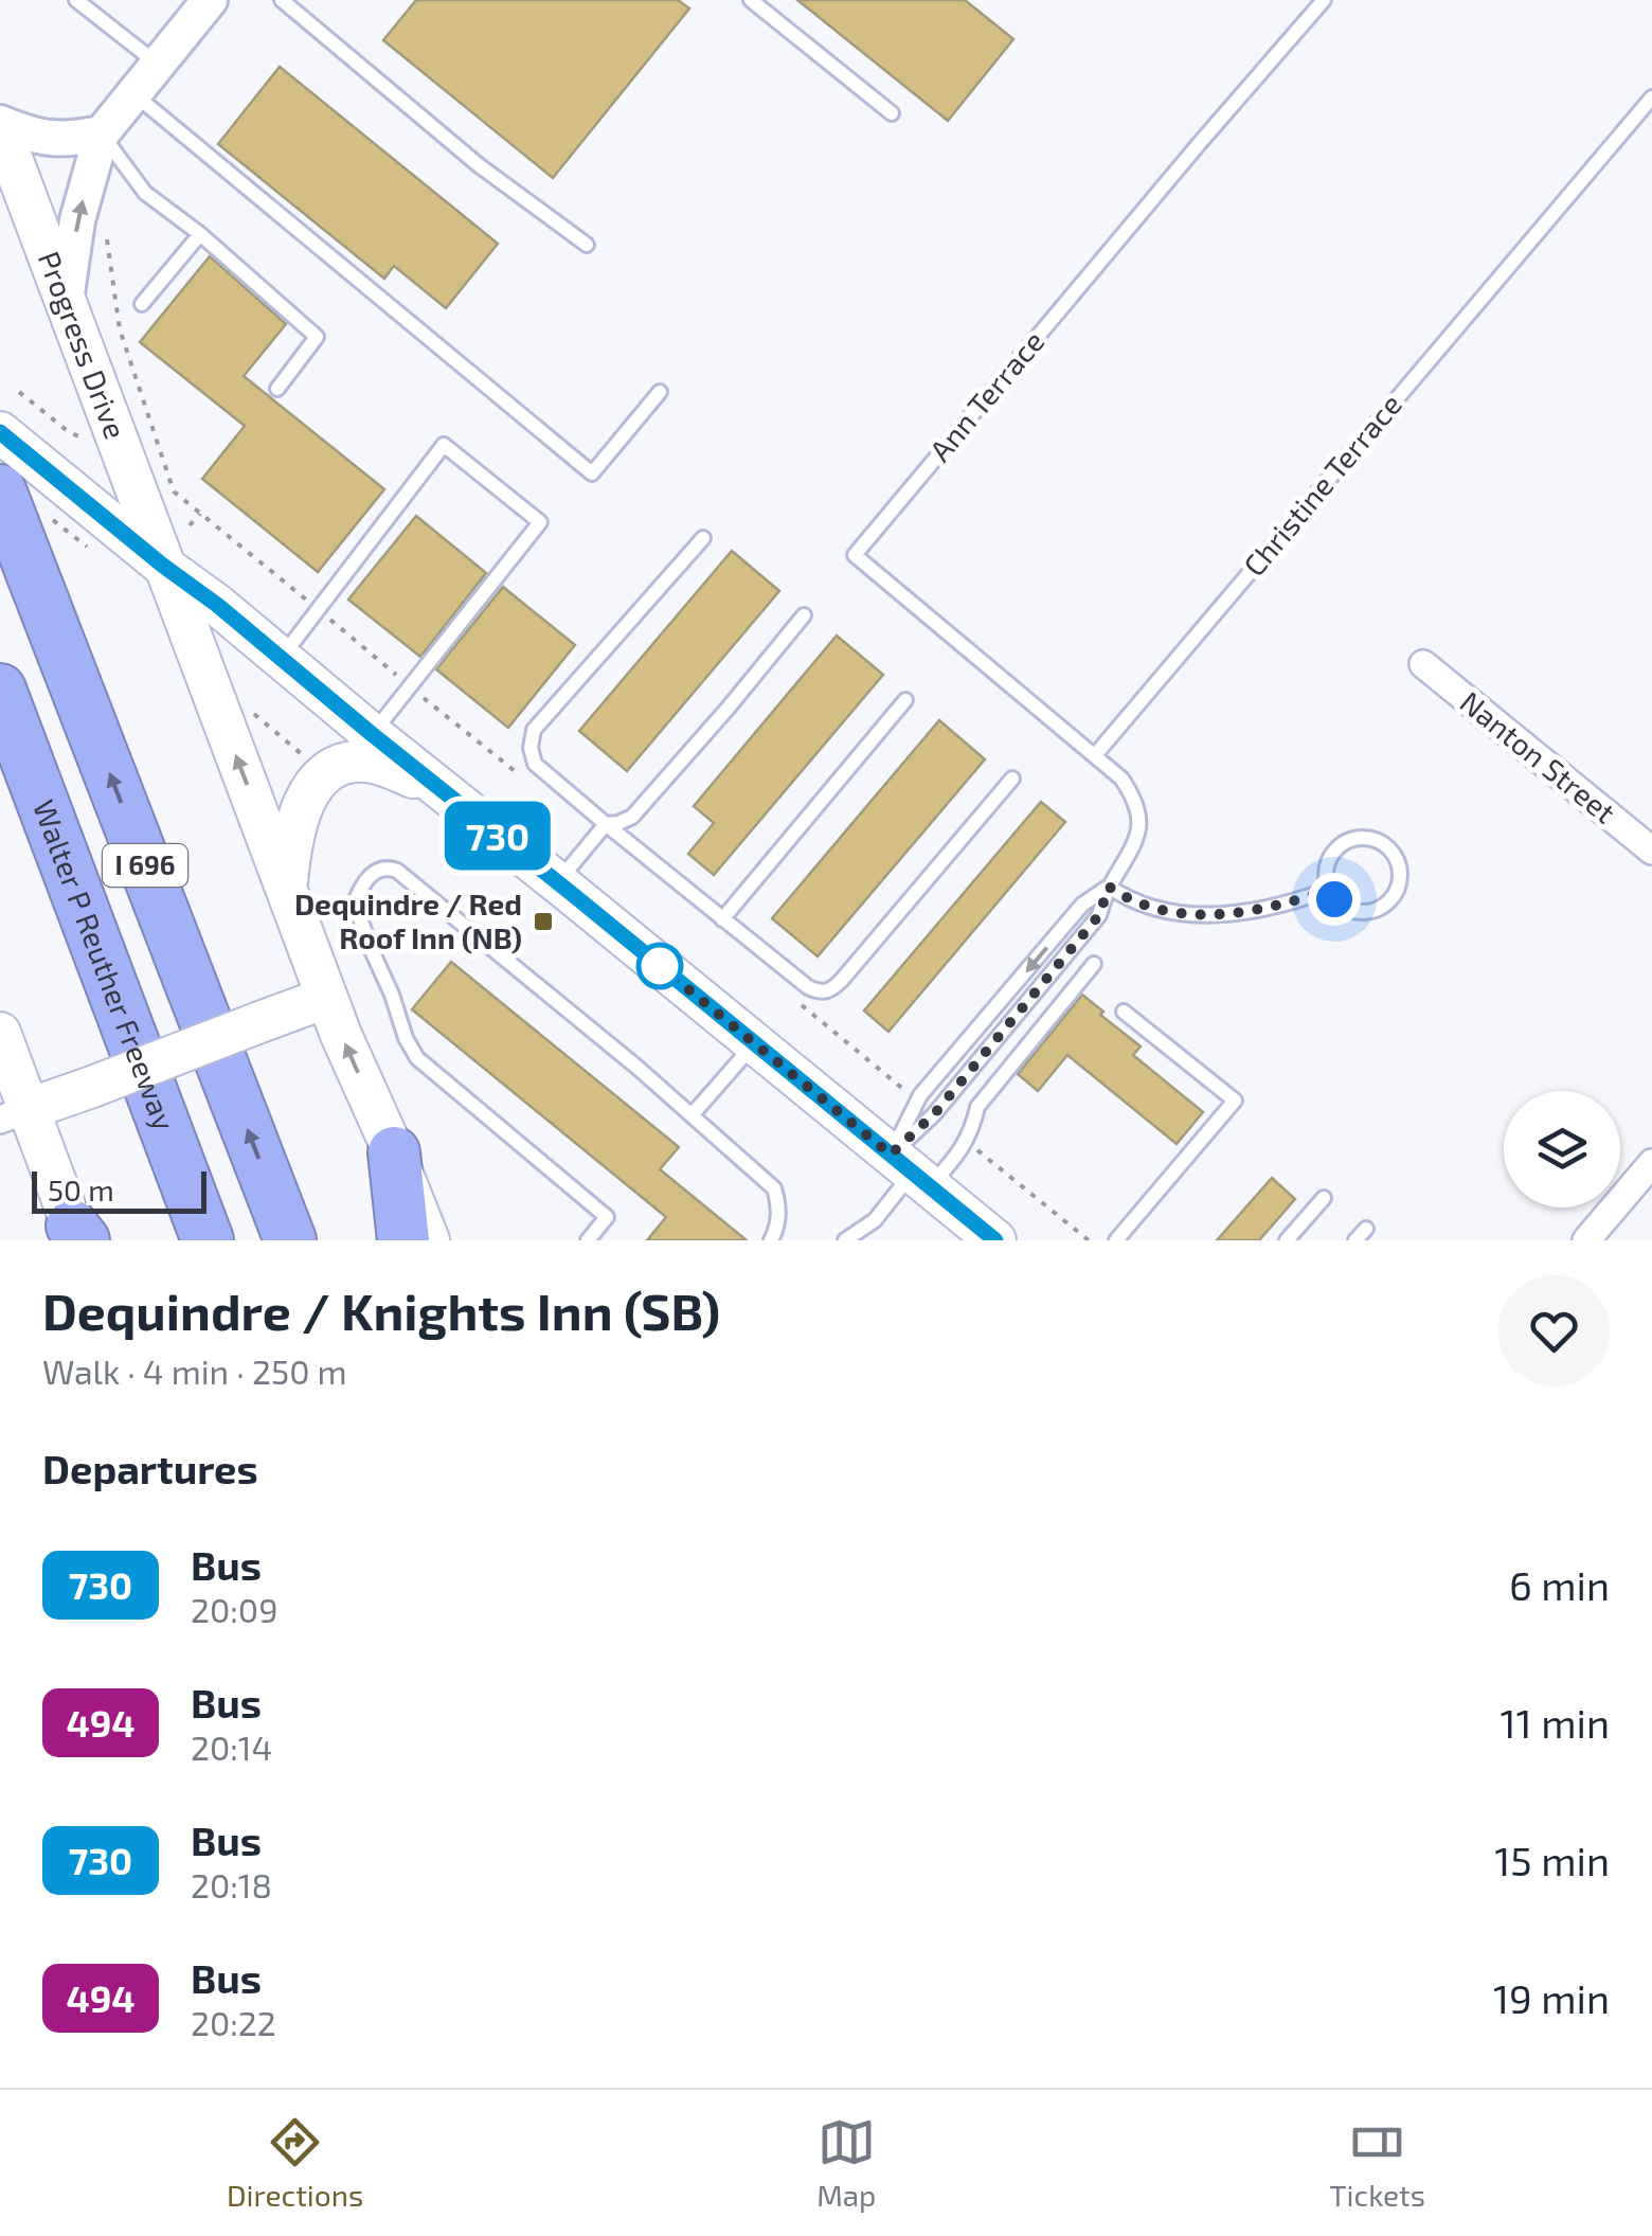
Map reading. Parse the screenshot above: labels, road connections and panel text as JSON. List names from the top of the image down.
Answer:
{
  "streets": {
    "highway": ["I 696", "Walter P Reuther Freeway"],
    "main road": ["Progress Drive"],
    "street": ["Nanton Street"],
    "lane": ["Ann Terrace", "Christine Terrace"]
  },
  "crossings": [
    ["Ann Terrace", "Christine Terrace"]
  ],
  "one_way": ["Progress Drive"],
  "places": {
    "transit": ["Dequindre / Red Roof Inn (NB)"]
  },
  "lines": ["bus line 730"],
  "scale_bar": "50 m",
  "page": {
    "on_map": "730",
    "scale": "50 m",
    "heading": [
      ["Dequindre / Knights Inn (SB)", "Walk · 4 min · 250 m"],
      "Departures"
    ],
    "list": [
      {
        "mark": "730",
        "name": "Bus",
        "note": "20:09",
        "value": "6 min"
      },
      {
        "mark": "494",
        "name": "Bus",
        "note": "20:14",
        "value": "11 min"
      },
      {
        "mark": "730",
        "name": "Bus",
        "note": "20:18",
        "value": "15 min"
      },
      {
        "mark": "494",
        "name": "Bus",
        "note": "20:22",
        "value": "19 min"
      }
    ],
    "tabs": ["Directions", "Map", "Tickets"]
  }
}
